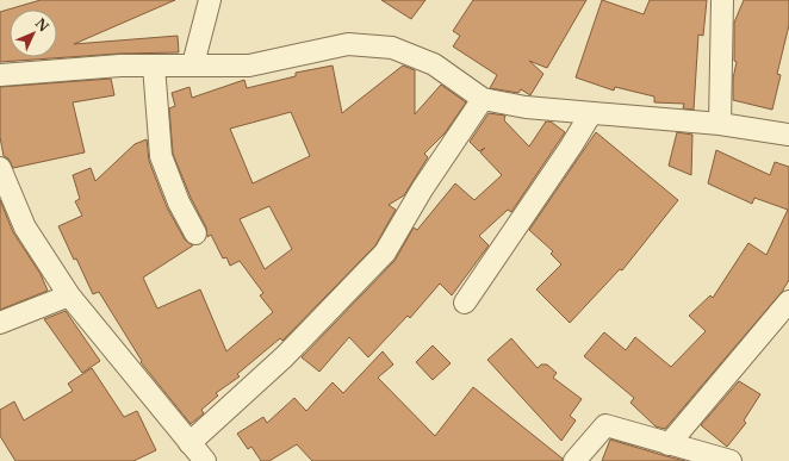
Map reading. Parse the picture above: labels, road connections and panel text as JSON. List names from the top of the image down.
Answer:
{
  "north": "top right"
}
